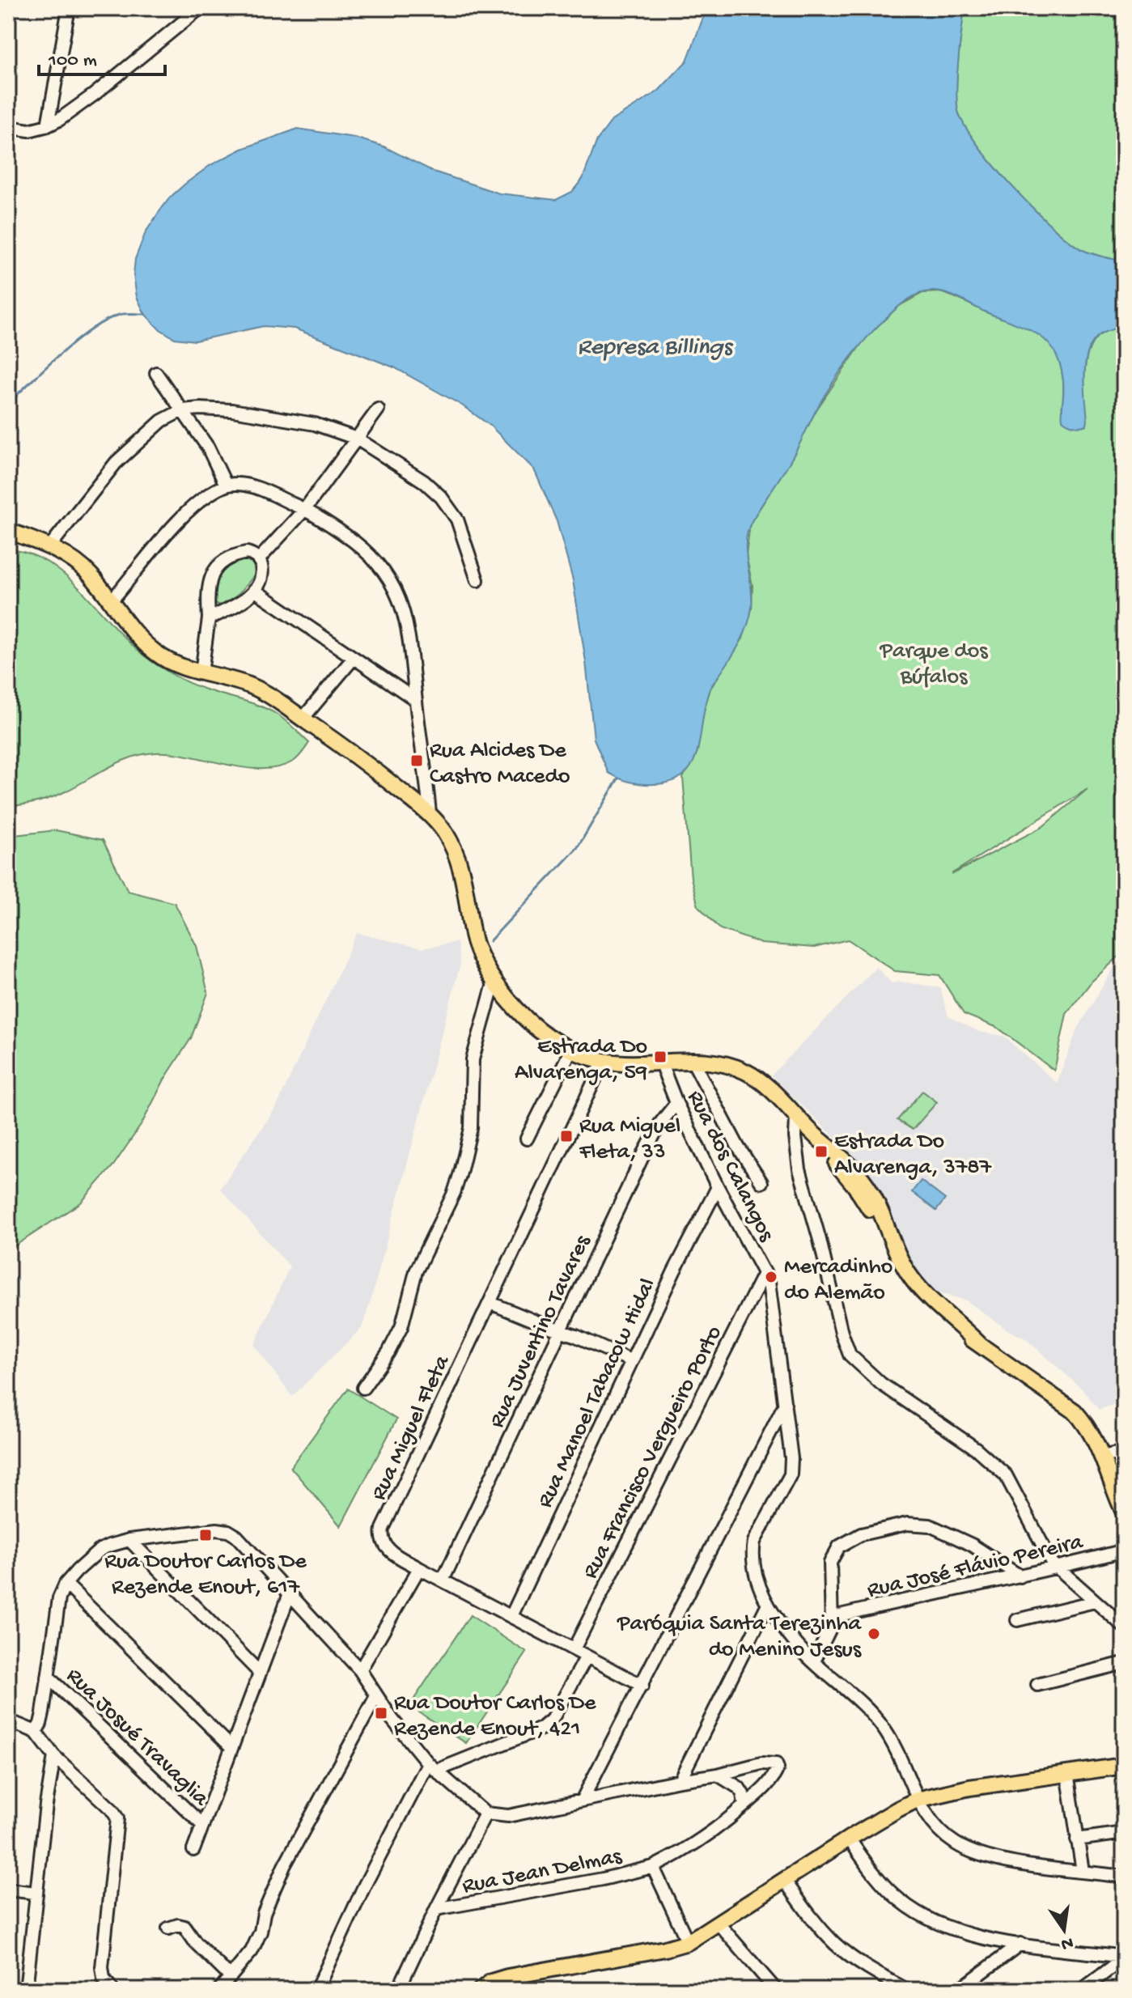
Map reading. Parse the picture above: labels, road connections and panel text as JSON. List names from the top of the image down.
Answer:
{
  "streets": {
    "street": [
      "Rua dos Calangos",
      "Rua Juventino Tavares",
      "Rua Manoel Tabacow Hidal",
      "Rua Miguel Fleta",
      "Rua Francisco Vergueiro Porto",
      "Rua José Flávio Pereira",
      "Rua Josué Travaglia",
      "Rua Jean Delmas"
    ]
  },
  "crossings": [
    ["Rua dos Calangos", "Rua Juventino Tavares"],
    ["Rua dos Calangos", "Rua Manoel Tabacow Hidal"],
    ["Rua dos Calangos", "Rua Francisco Vergueiro Porto"],
    ["Rua Juventino Tavares", "Rua Miguel Fleta"],
    ["Rua Manoel Tabacow Hidal", "Rua Miguel Fleta"],
    ["Rua Miguel Fleta", "Rua Francisco Vergueiro Porto"]
  ],
  "water": ["Represa Billings"],
  "parks": ["Parque dos Búfalos"],
  "places": {
    "transit": [
      "Rua Alcides De Castro Macedo",
      "Estrada Do Alvarenga, 59",
      "Rua Miguel Fleta, 33",
      "Estrada Do Alvarenga, 3787",
      "Rua Doutor Carlos De Rezende Enout, 617",
      "Rua Doutor Carlos De Rezende Enout, 421"
    ],
    "other": ["Mercadinho do Alemão", "Paróquia Santa Terezinha do Menino Jesus"]
  },
  "scale_bar": "100 m",
  "north": "bottom"
}
